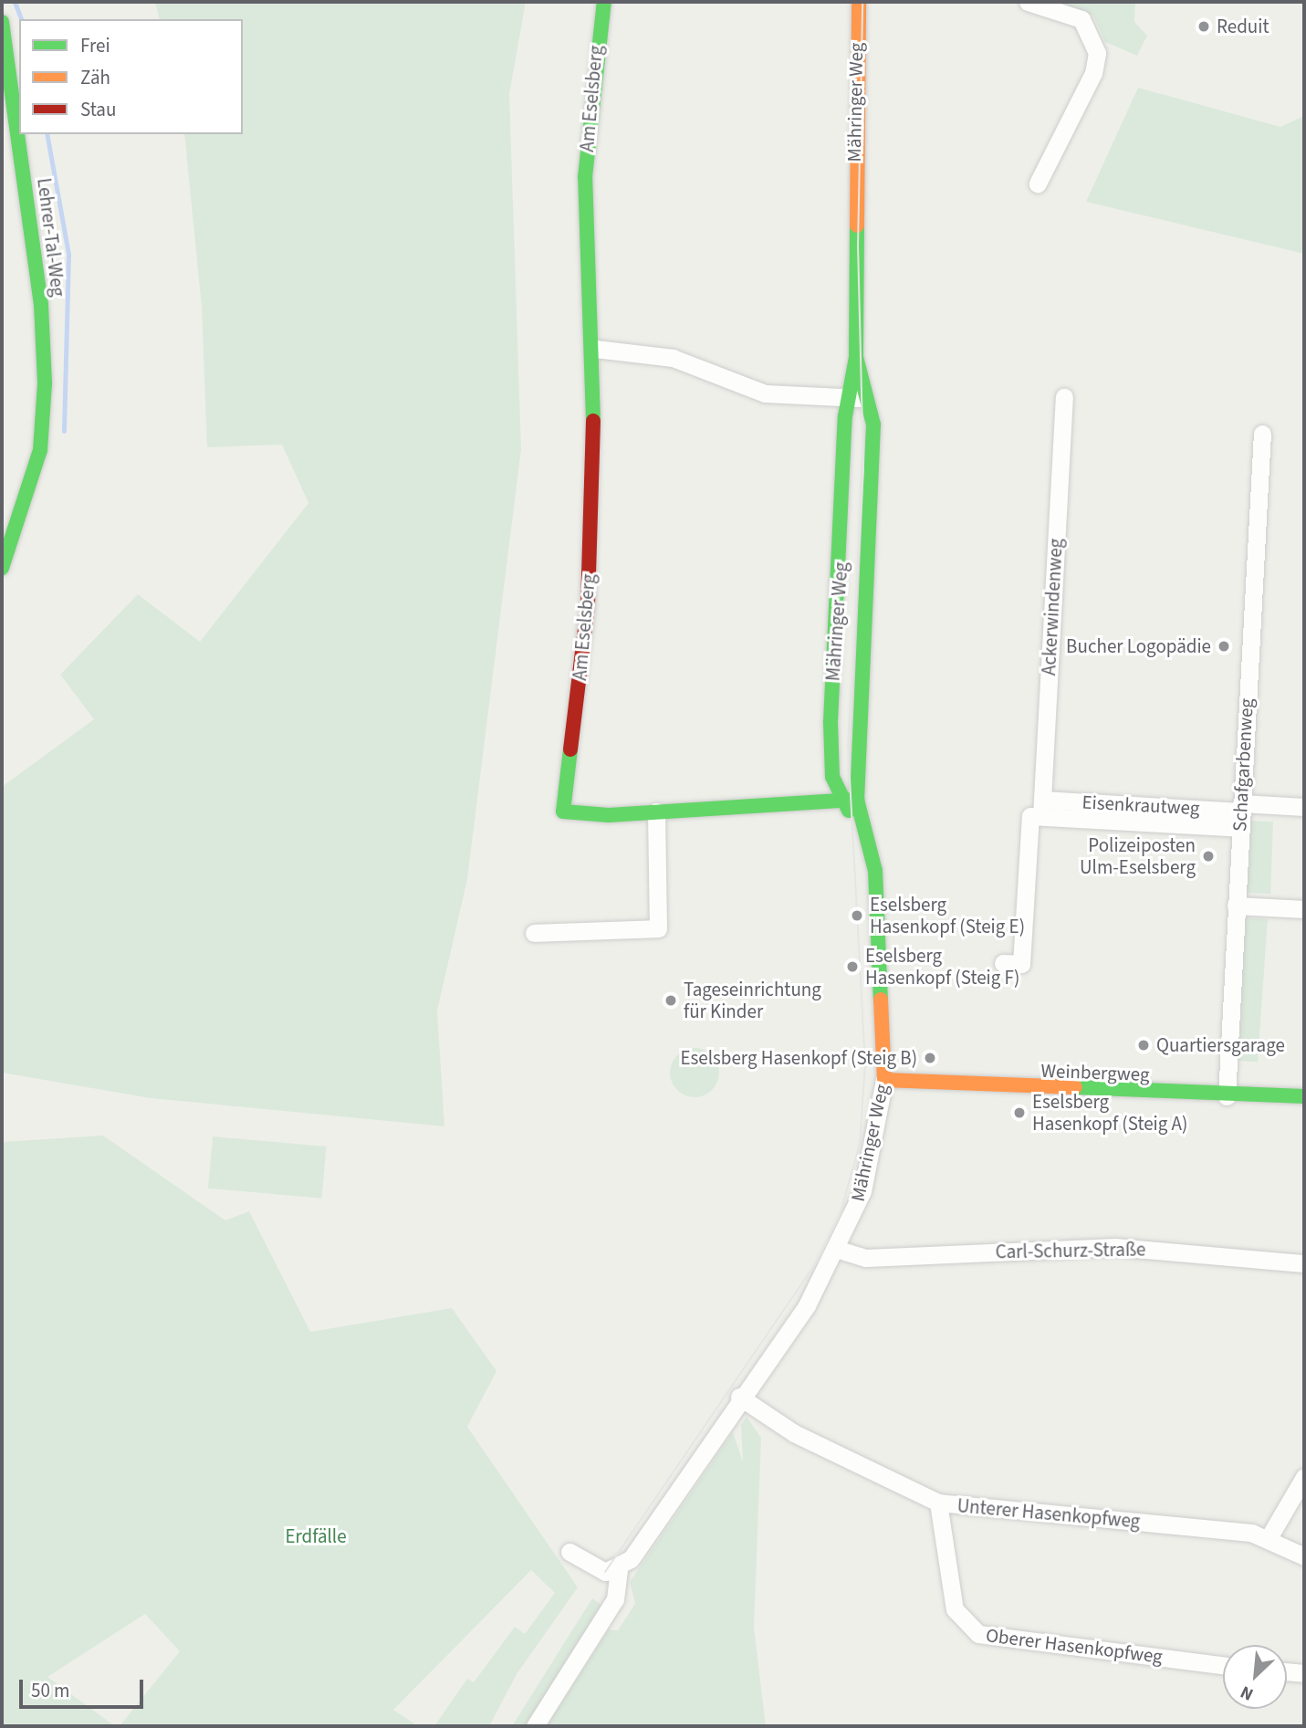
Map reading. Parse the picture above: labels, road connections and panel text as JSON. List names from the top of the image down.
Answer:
{
  "streets": {
    "street": [
      "Am Eselsberg",
      "Mähringer Weg",
      "Lehrer-Tal-Weg",
      "Ackerwindenweg",
      "Schafgarbenweg",
      "Eisenkrautweg",
      "Weinbergweg",
      "Carl-Schurz-Straße",
      "Unterer Hasenkopfweg",
      "Oberer Hasenkopfweg"
    ]
  },
  "crossings": [
    ["Am Eselsberg", "Mähringer Weg"],
    ["Mähringer Weg", "Weinbergweg"],
    ["Mähringer Weg", "Carl-Schurz-Straße"],
    ["Mähringer Weg", "Unterer Hasenkopfweg"],
    ["Ackerwindenweg", "Eisenkrautweg"],
    ["Schafgarbenweg", "Eisenkrautweg"],
    ["Schafgarbenweg", "Weinbergweg"],
    ["Unterer Hasenkopfweg", "Oberer Hasenkopfweg"]
  ],
  "parks": ["Erdfälle"],
  "places": [
    "Reduit",
    "Bucher Logopädie",
    "Polizeiposten Ulm-Eselsberg",
    "Eselsberg Hasenkopf (Steig E)",
    "Eselsberg Hasenkopf (Steig F)",
    "Tageseinrichtung für Kinder",
    "Quartiersgarage",
    "Eselsberg Hasenkopf (Steig B)",
    "Eselsberg Hasenkopf (Steig A)"
  ],
  "legend": ["Frei", "Zäh", "Stau"],
  "scale_bar": "50 m",
  "north": "bottom left"
}
